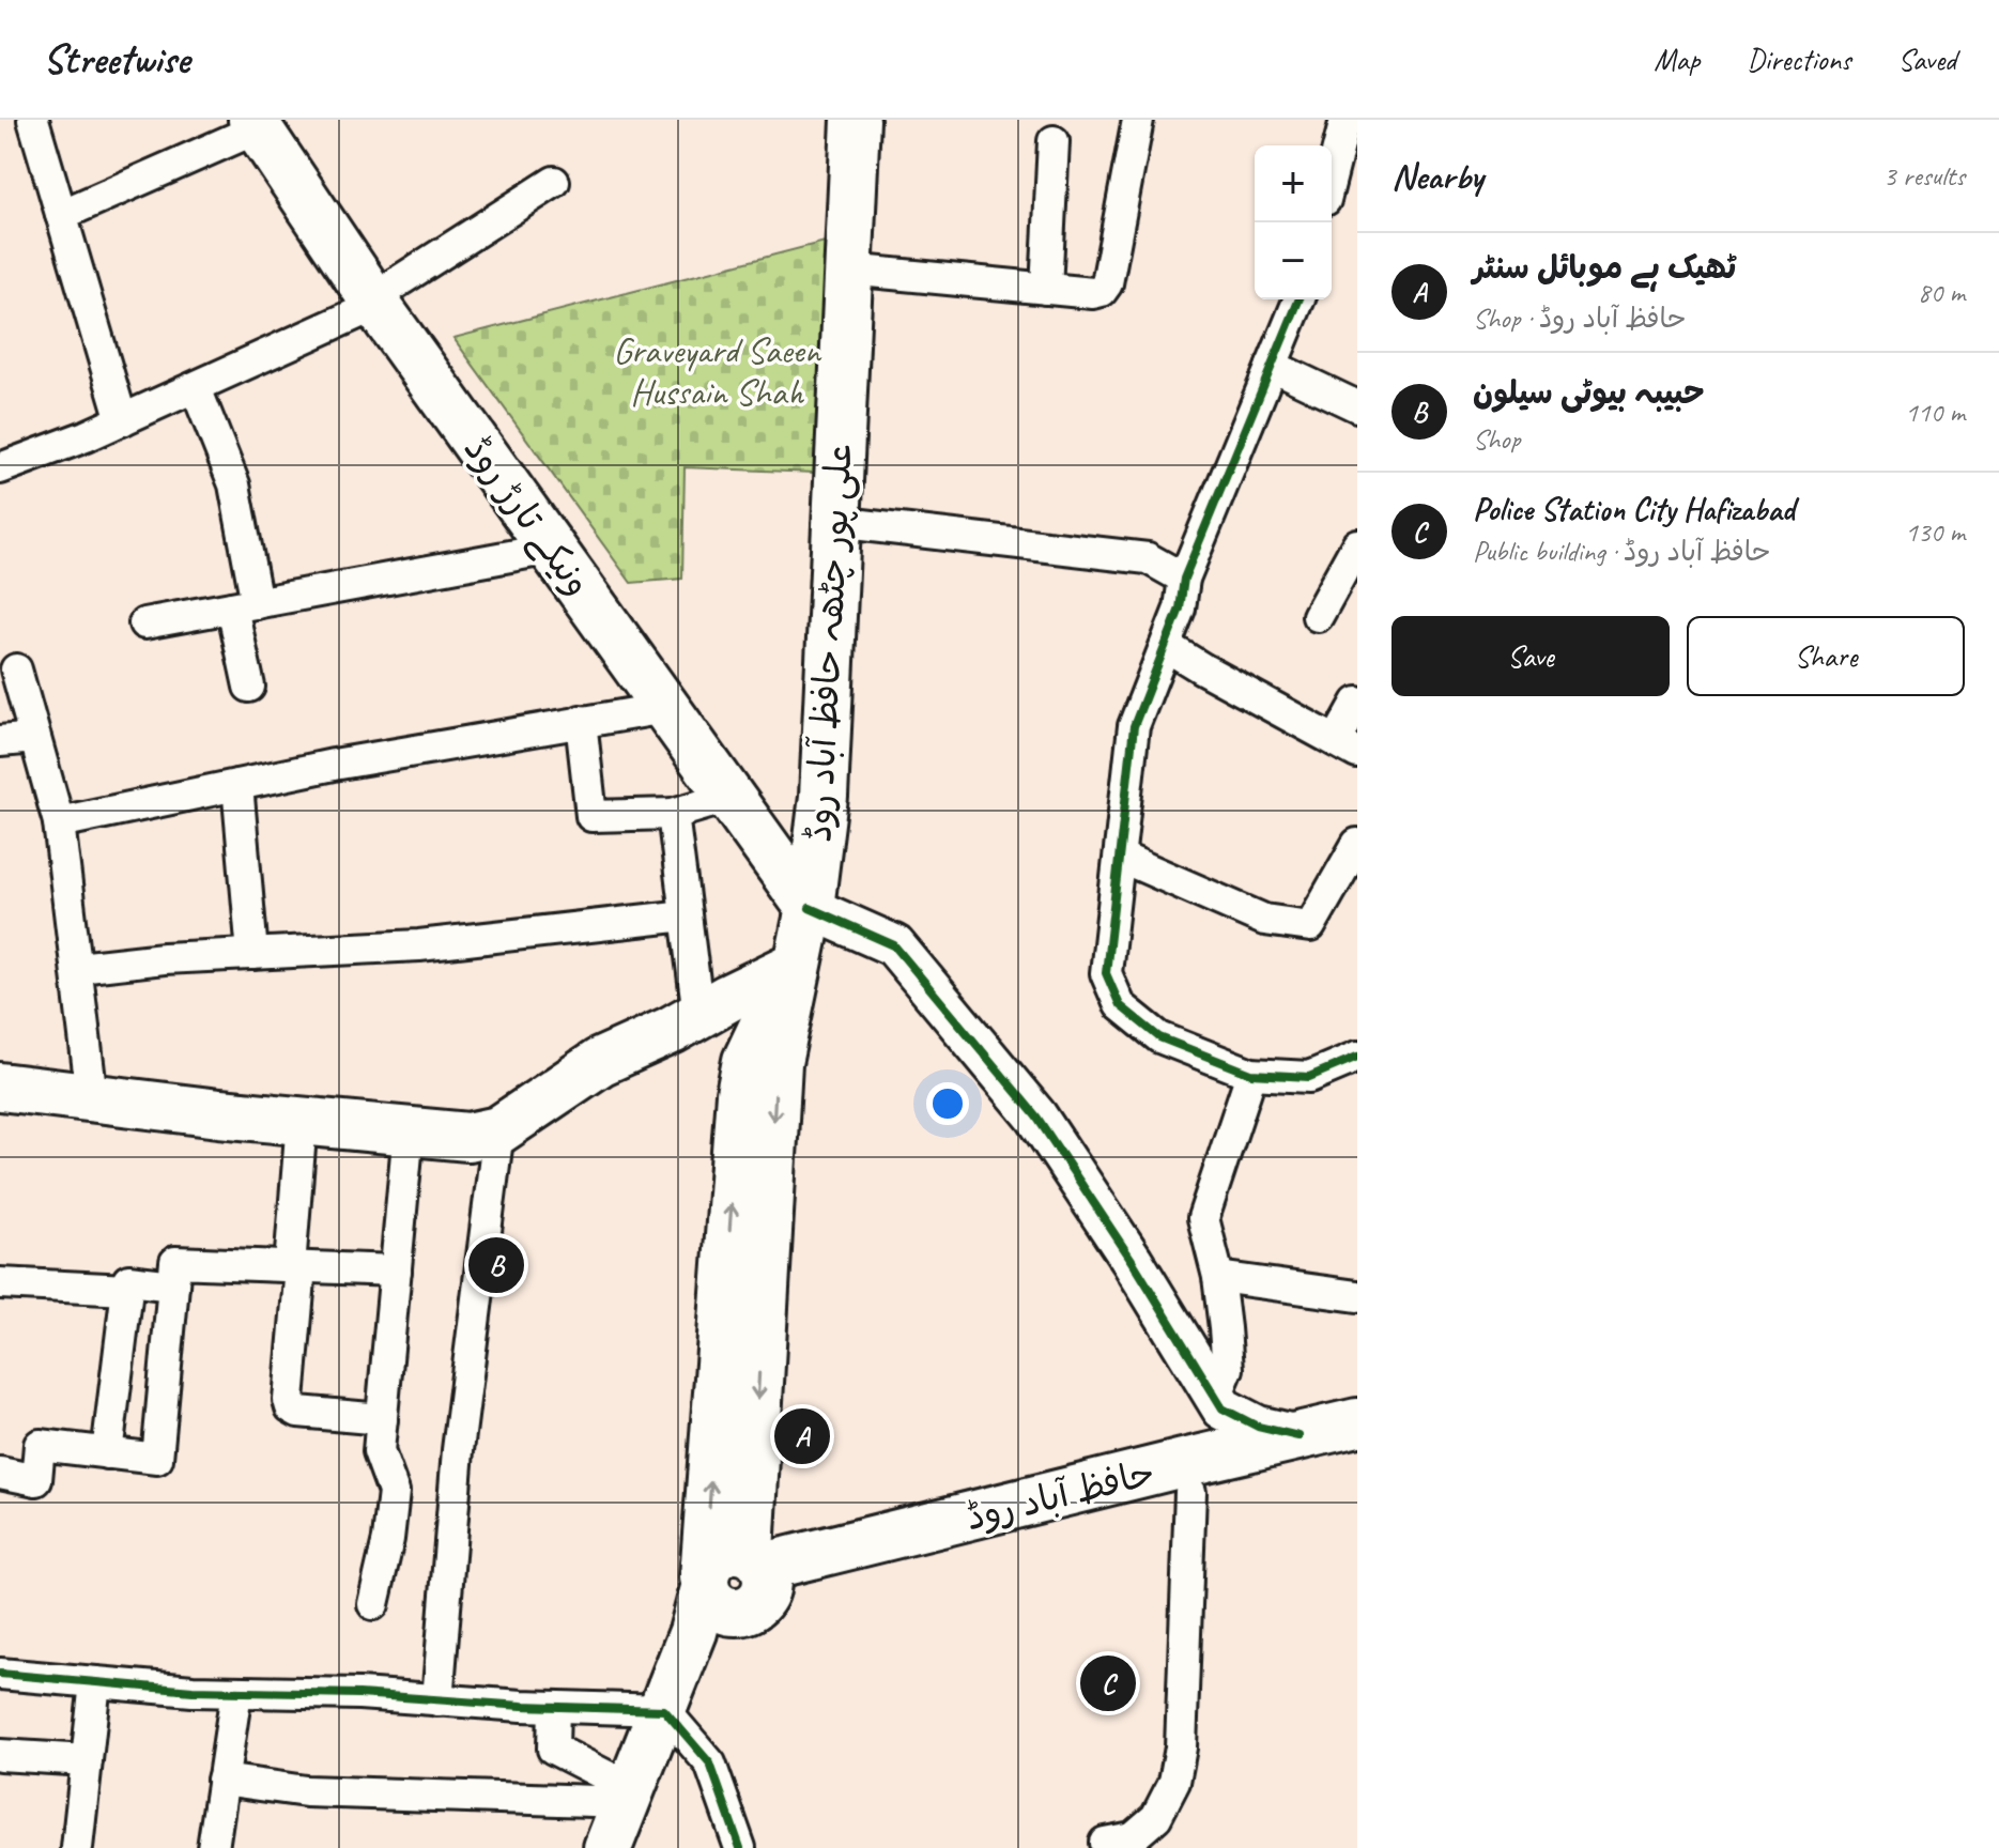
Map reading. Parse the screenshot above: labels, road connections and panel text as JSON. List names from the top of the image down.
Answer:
{
  "streets": {
    "main road": ["ونیکے تارڑ روڈ", "علی پور چٹھہ حافظ آباد روڈ", "حافظ آباد روڈ"]
  },
  "crossings": [
    ["ونیکے تارڑ روڈ", "علی پور چٹھہ حافظ آباد روڈ"]
  ],
  "parks": ["Graveyard Saeen Hussain Shah"],
  "page": {
    "header": "Streetwise",
    "nav": ["Map", "Directions", "Saved"],
    "heading": ["Nearby", "3 results"],
    "map_buttons": ["+", "−"],
    "list": [
      {
        "mark": "A",
        "name": "ٹھیک ہے موبائل سنٹر",
        "note": "Shop · حافظ آباد روڈ",
        "value": "80 m"
      },
      {
        "mark": "B",
        "name": "حبیبہ بیوٹی سیلون",
        "note": "Shop",
        "value": "110 m"
      },
      {
        "mark": "C",
        "name": "Police Station City Hafizabad",
        "note": "Public building · حافظ آباد روڈ",
        "value": "130 m"
      }
    ],
    "buttons": ["Save", "Share"],
    "pins": ["B", "A", "C"]
  }
}
